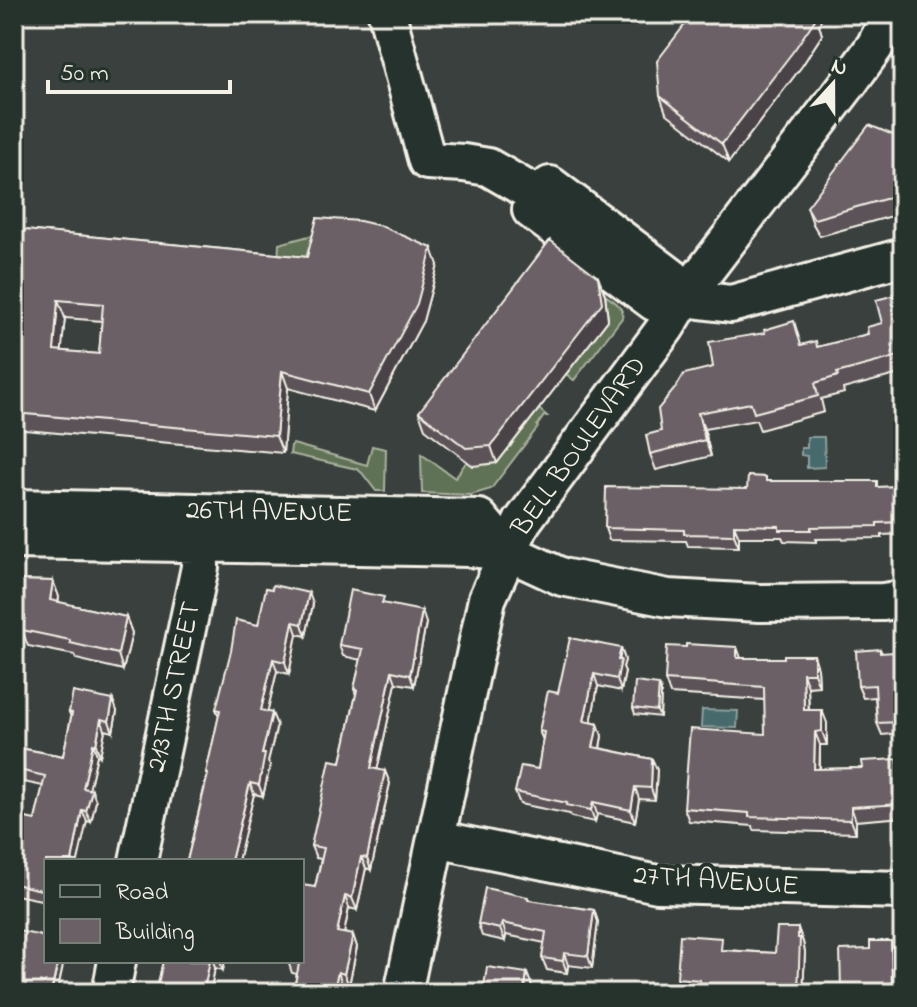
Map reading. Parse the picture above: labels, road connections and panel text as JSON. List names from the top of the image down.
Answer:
{
  "streets": {
    "street": [
      "BELL BOULEVARD",
      "26TH AVENUE",
      "213TH STREET",
      "27TH AVENUE"
    ]
  },
  "crossings": [
    ["BELL BOULEVARD", "26TH AVENUE"],
    ["BELL BOULEVARD", "27TH AVENUE"],
    ["26TH AVENUE", "213TH STREET"]
  ],
  "legend": ["Road", "Building"],
  "scale_bar": "50 m",
  "north": "top"
}
